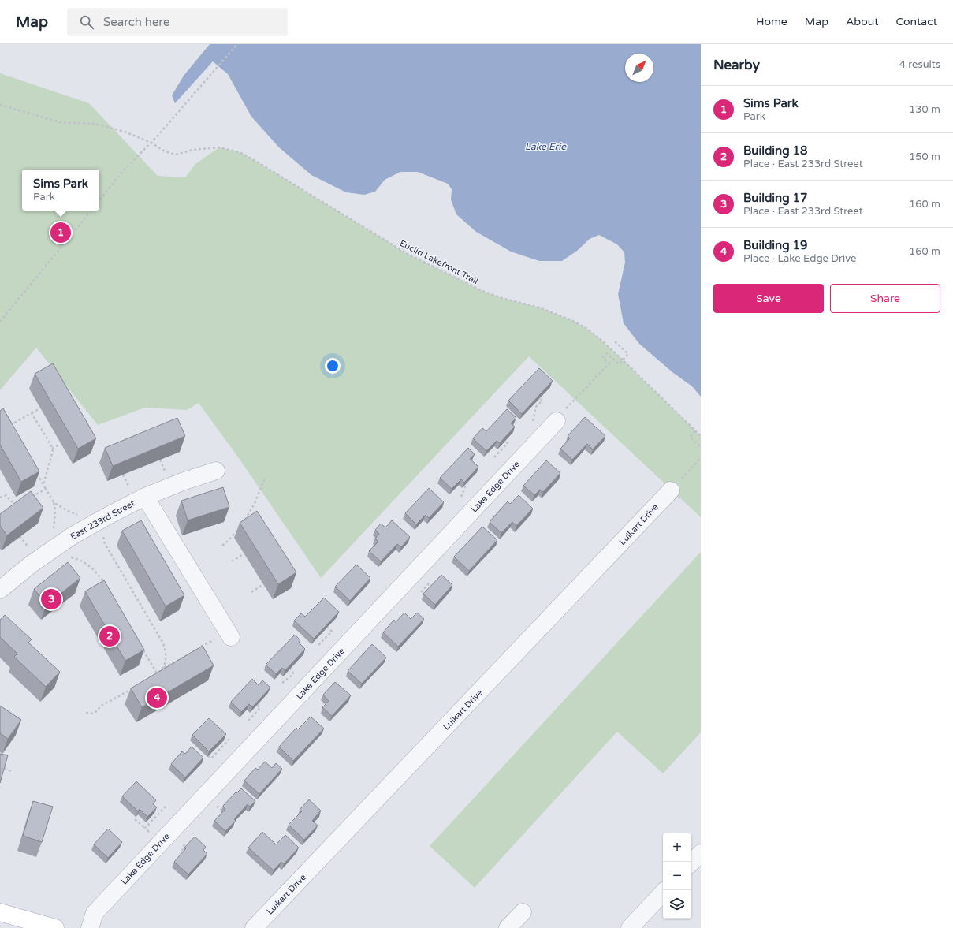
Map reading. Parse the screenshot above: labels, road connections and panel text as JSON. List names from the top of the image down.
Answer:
{
  "streets": {
    "street": ["Lake Edge Drive", "East 233rd Street", "Luikart Drive"],
    "path": ["Euclid Lakefront Trail"]
  },
  "water": ["Lake Erie"],
  "north": "top right",
  "page": {
    "header": "Map",
    "search": "Search here",
    "nav": [
      "Home",
      "Map",
      "About",
      "Contact"
    ],
    "heading": ["Nearby", "4 results"],
    "list": [
      {
        "mark": "1",
        "name": "Sims Park",
        "note": "Park",
        "value": "130 m"
      },
      {
        "mark": "2",
        "name": "Building 18",
        "note": "Place · East 233rd Street",
        "value": "150 m"
      },
      {
        "mark": "3",
        "name": "Building 17",
        "note": "Place · East 233rd Street",
        "value": "160 m"
      },
      {
        "mark": "4",
        "name": "Building 19",
        "note": "Place · Lake Edge Drive",
        "value": "160 m"
      }
    ],
    "popup": ["Sims Park", "Park"],
    "pins": [
      "1",
      "3",
      "2",
      "4"
    ],
    "buttons": ["Save", "Share"],
    "map_buttons": ["+", "−"]
  }
}
